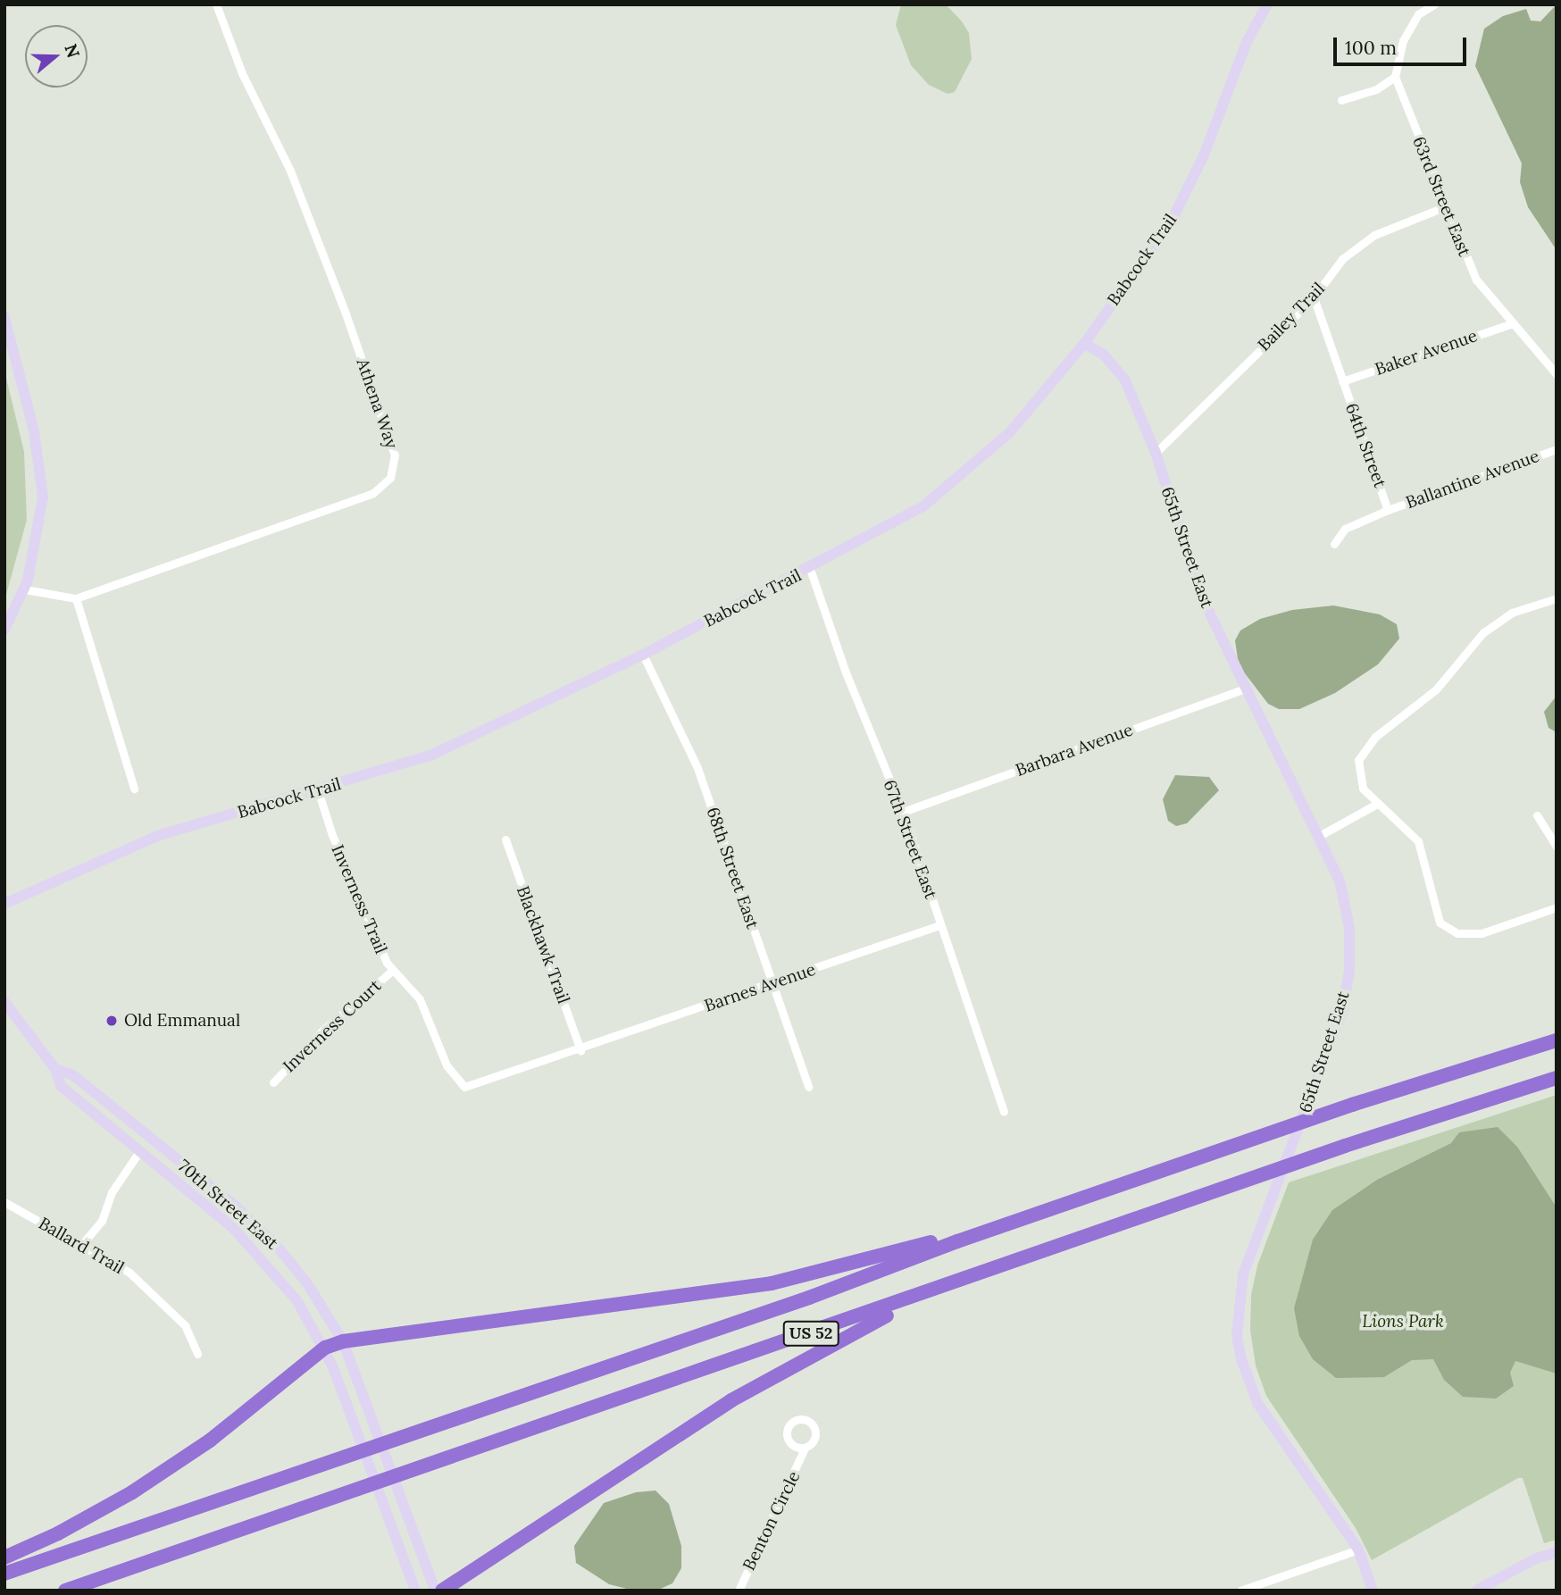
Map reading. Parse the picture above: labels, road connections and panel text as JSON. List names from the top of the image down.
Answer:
{
  "streets": {
    "highway": ["US 52"],
    "street": [
      "63rd Street East",
      "Babcock Trail",
      "Bailey Trail",
      "Baker Avenue",
      "Athena Way",
      "64th Street",
      "Ballantine Avenue",
      "65th Street East",
      "Barbara Avenue",
      "67th Street East",
      "68th Street East",
      "Inverness Trail",
      "Blackhawk Trail",
      "Barnes Avenue",
      "Inverness Court",
      "70th Street East",
      "Ballard Trail",
      "Benton Circle"
    ]
  },
  "crossings": [
    ["63rd Street East", "Bailey Trail"],
    ["63rd Street East", "Baker Avenue"],
    ["Babcock Trail", "65th Street East"],
    ["Babcock Trail", "67th Street East"],
    ["Babcock Trail", "68th Street East"],
    ["Babcock Trail", "Inverness Trail"],
    ["Bailey Trail", "64th Street"],
    ["Bailey Trail", "65th Street East"],
    ["Baker Avenue", "64th Street"],
    ["64th Street", "Ballantine Avenue"],
    ["65th Street East", "Barbara Avenue"],
    ["Barbara Avenue", "67th Street East"],
    ["67th Street East", "Barnes Avenue"],
    ["68th Street East", "Barnes Avenue"],
    ["Inverness Trail", "Blackhawk Trail"],
    ["Inverness Trail", "Barnes Avenue"],
    ["Inverness Trail", "Inverness Court"],
    ["Blackhawk Trail", "Barnes Avenue"]
  ],
  "parks": ["Lions Park"],
  "places": ["Old Emmanual"],
  "scale_bar": "100 m",
  "north": "right"
}
